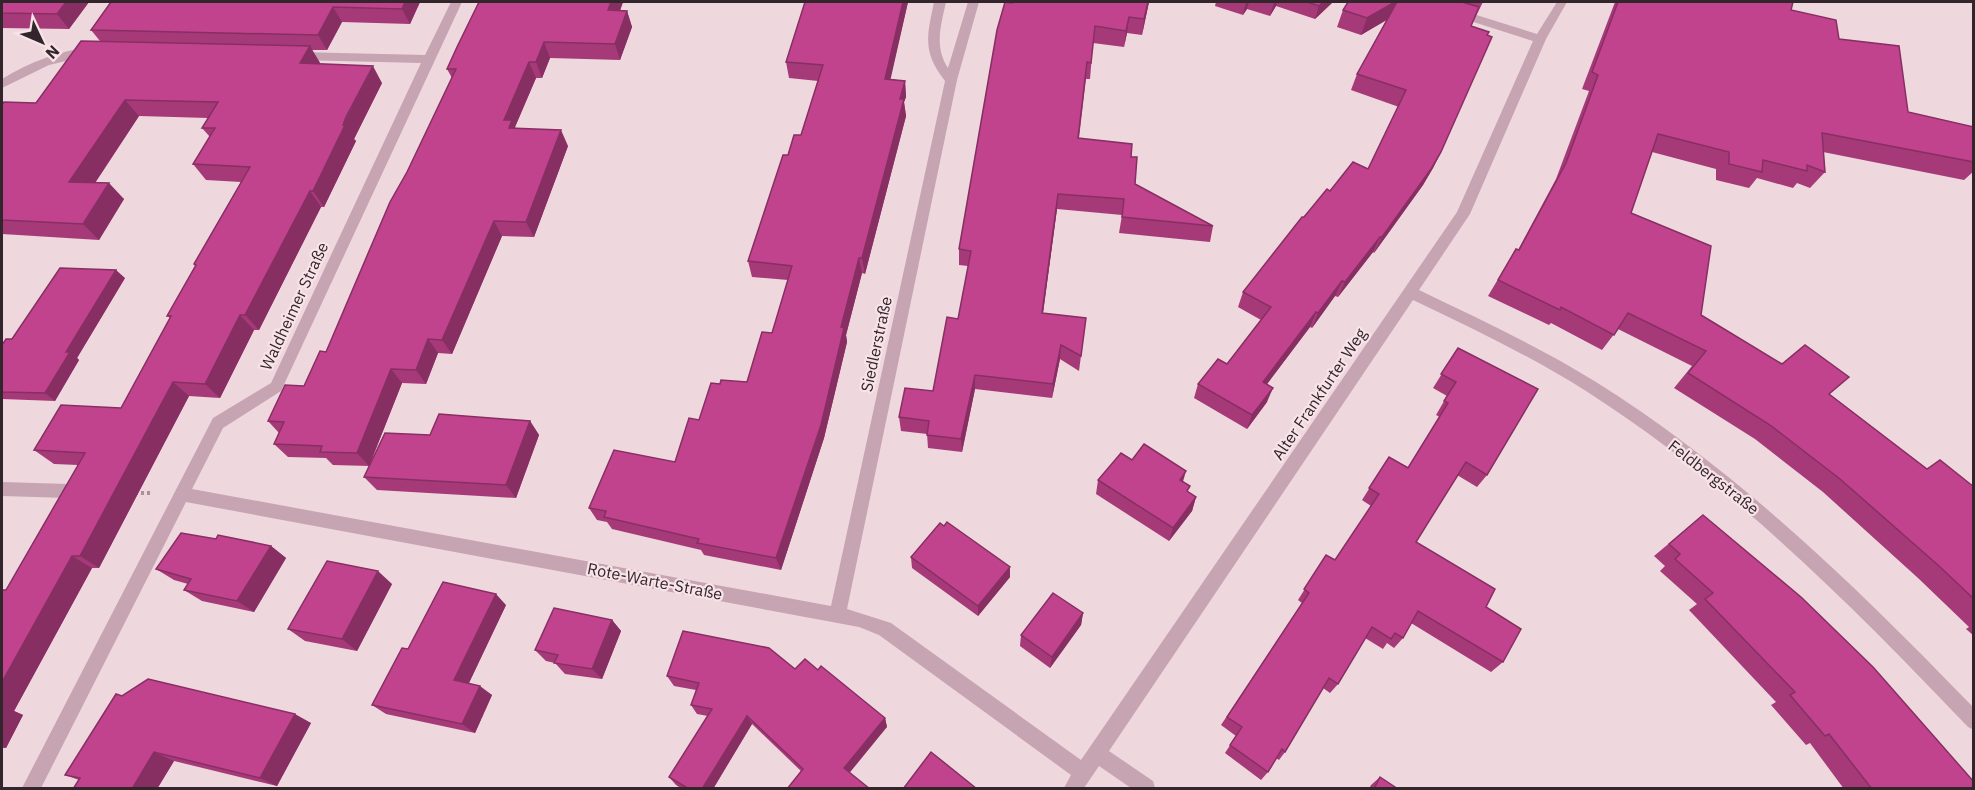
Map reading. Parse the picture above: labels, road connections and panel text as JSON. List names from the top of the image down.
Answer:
{
  "streets": {
    "street": [
      "Waldheimer Straße",
      "Siedlerstraße",
      "Alter Frankfurter Weg",
      "Feldbergstraße",
      "Rote-Warte-Straße"
    ]
  },
  "crossings": [
    ["Waldheimer Straße", "Rote-Warte-Straße"],
    ["Siedlerstraße", "Rote-Warte-Straße"],
    ["Alter Frankfurter Weg", "Feldbergstraße"],
    ["Alter Frankfurter Weg", "Rote-Warte-Straße"]
  ],
  "north": "bottom right"
}
